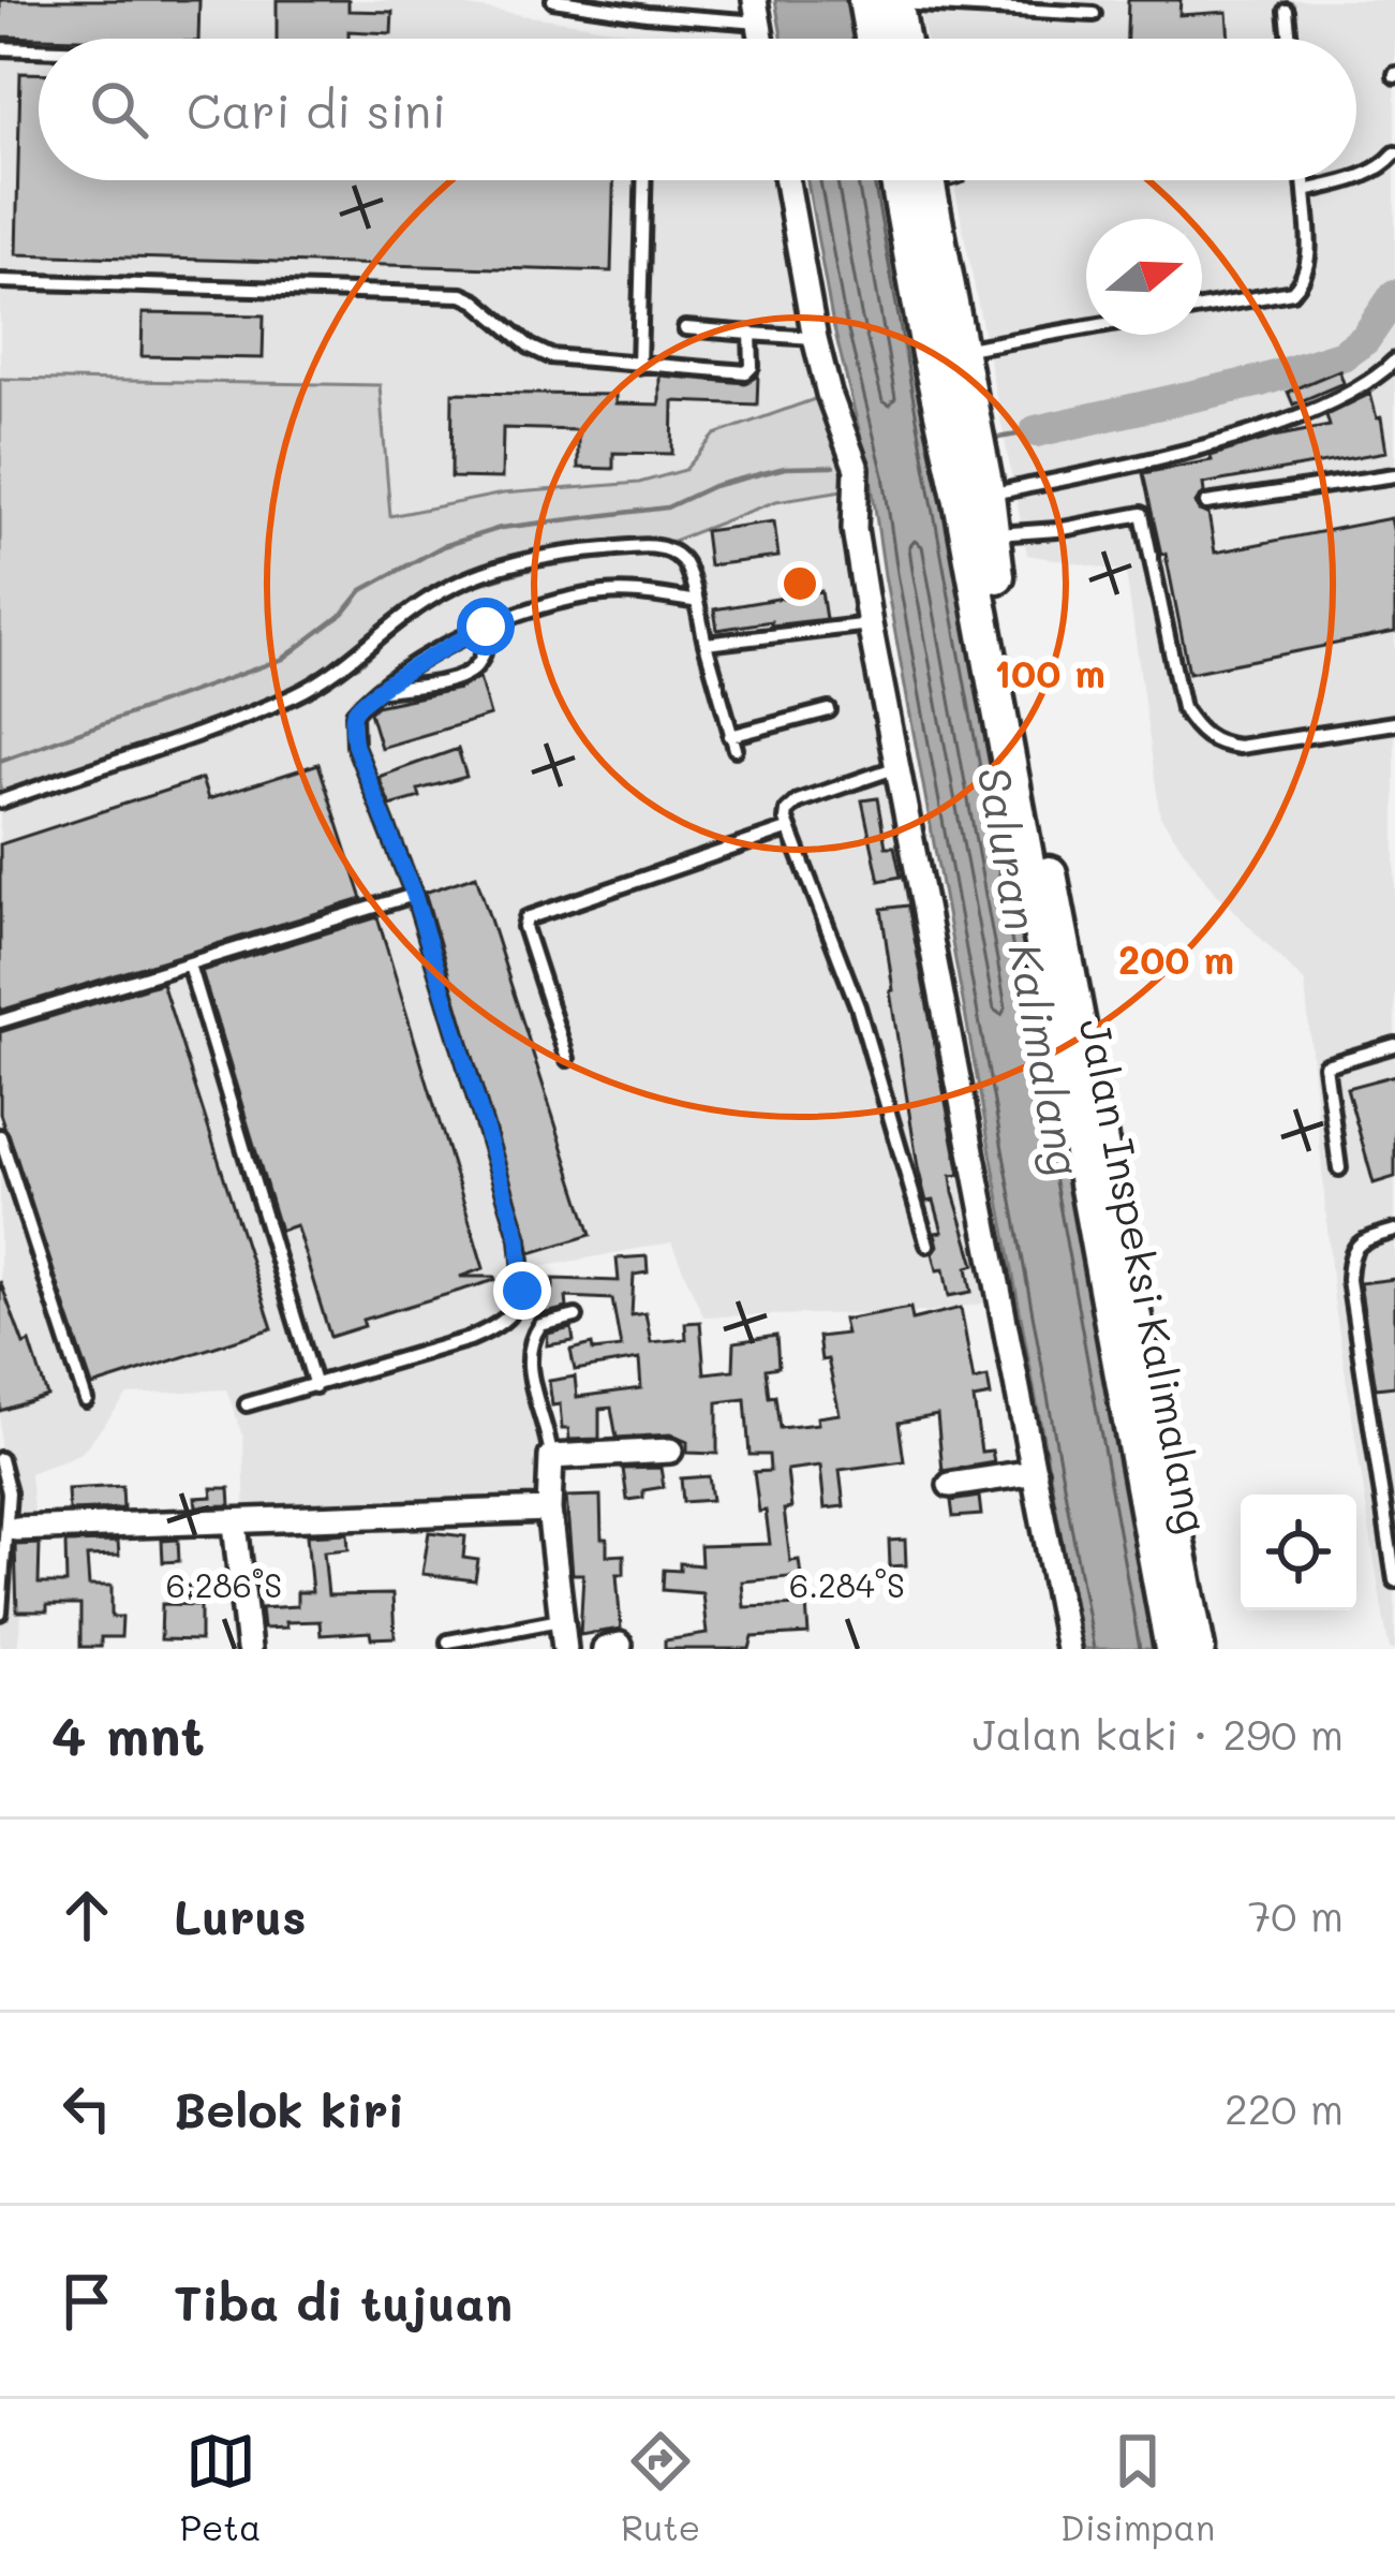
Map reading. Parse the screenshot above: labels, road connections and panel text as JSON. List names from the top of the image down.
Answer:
{
  "streets": {
    "main road": ["Jalan Inspeksi Kalimalang"]
  },
  "water": ["Saluran Kalimalang"],
  "north": "right",
  "page": {
    "search": "Cari di sini",
    "heading": ["4 mnt", "Jalan kaki · 290 m"],
    "list": [
      ["Lurus", "70 m"],
      ["Belok kiri", "220 m"],
      "Tiba di tujuan"
    ],
    "nav": ["Peta", "Rute", "Disimpan"]
  },
  "coordinates": ["6.286°S", "6.284°S"],
  "rings": ["100 m", "200 m"]
}
